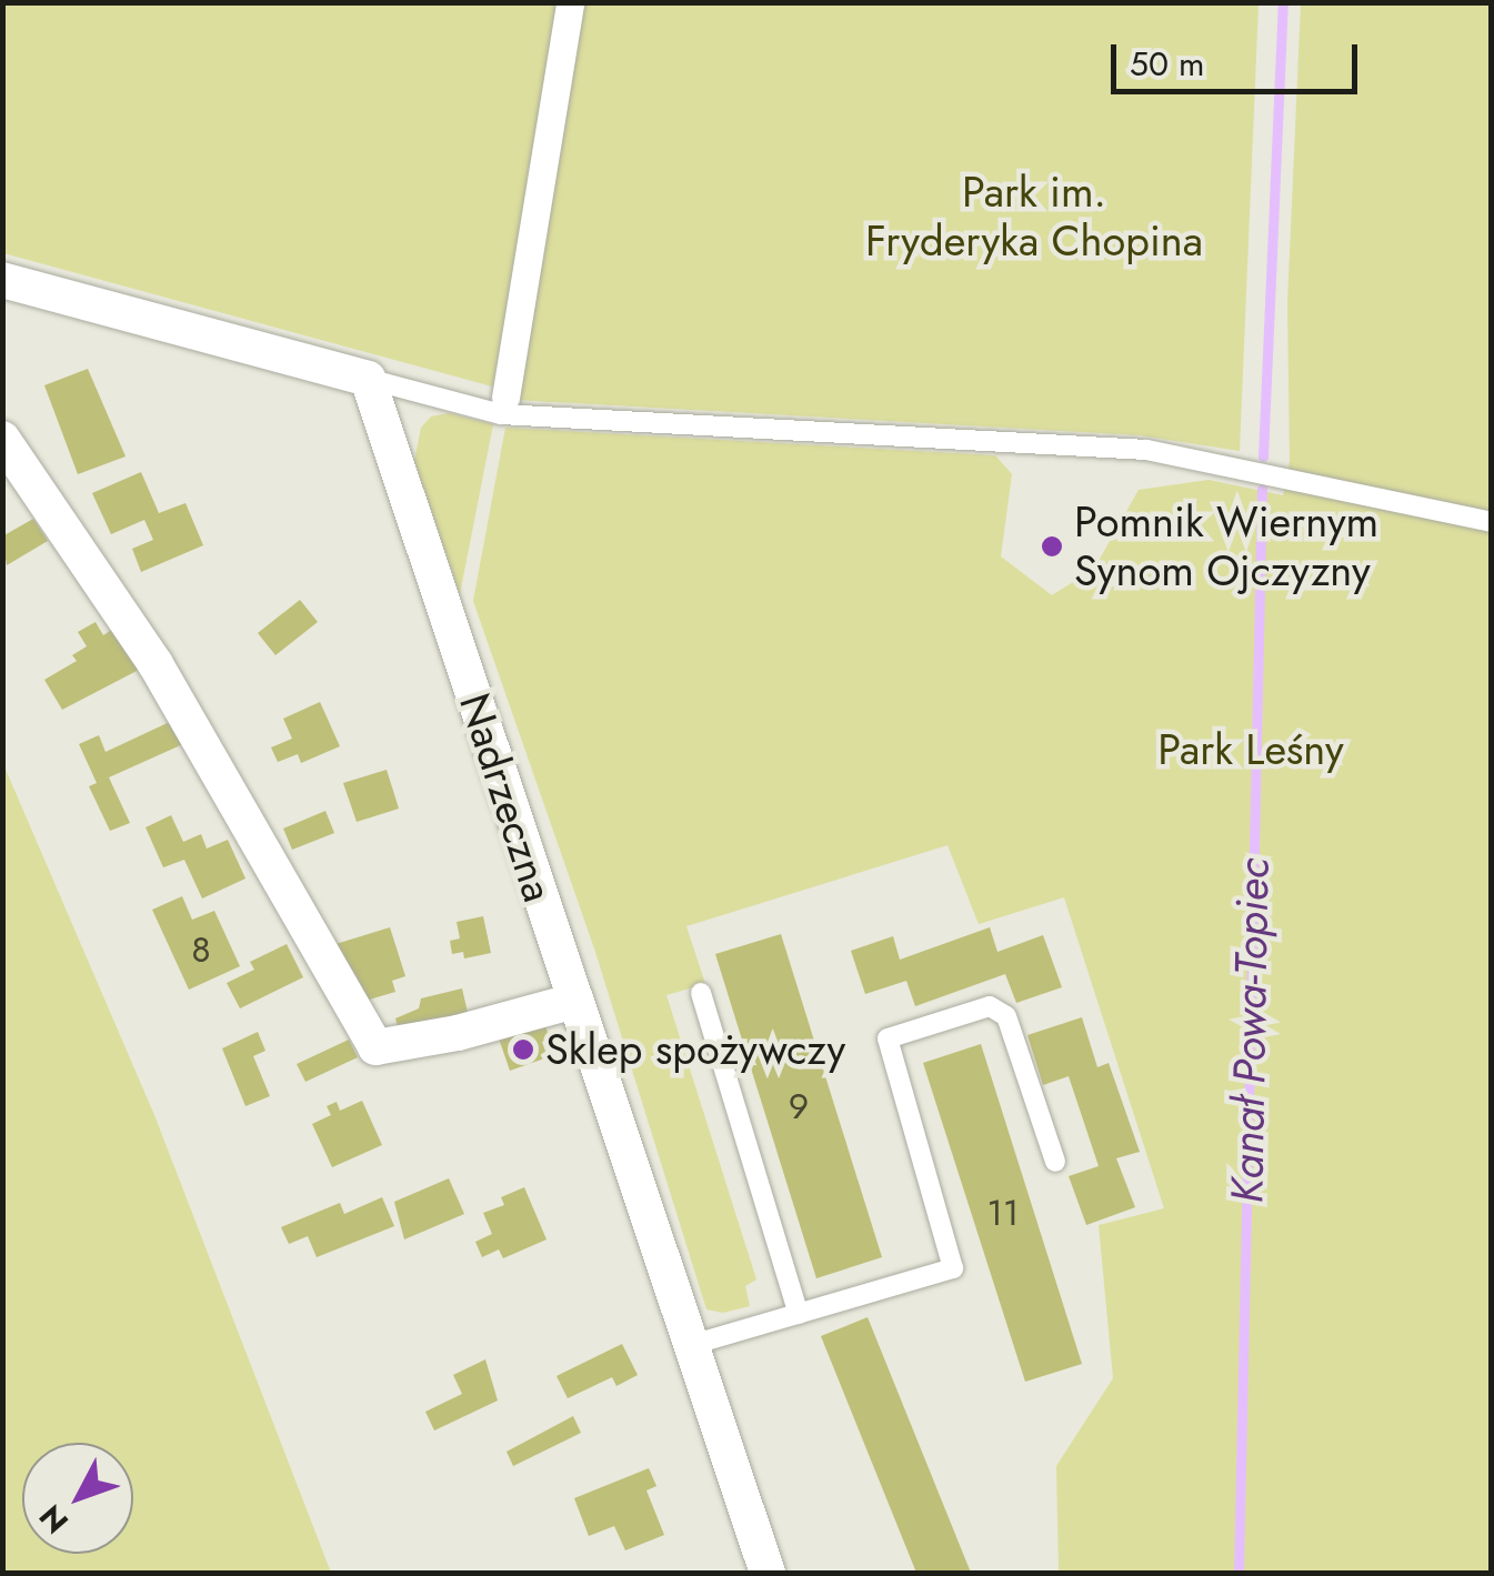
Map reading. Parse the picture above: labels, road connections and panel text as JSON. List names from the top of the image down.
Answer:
{
  "streets": {
    "street": ["Nadrzeczna"]
  },
  "water": ["Kanał Powa-Topiec"],
  "parks": ["Park im. Fryderyka Chopina", "Park Leśny"],
  "places": ["Pomnik Wiernym Synom Ojczyzny", "Sklep spożywczy"],
  "house_numbers": ["8", "9", "11"],
  "scale_bar": "50 m",
  "north": "bottom left"
}
